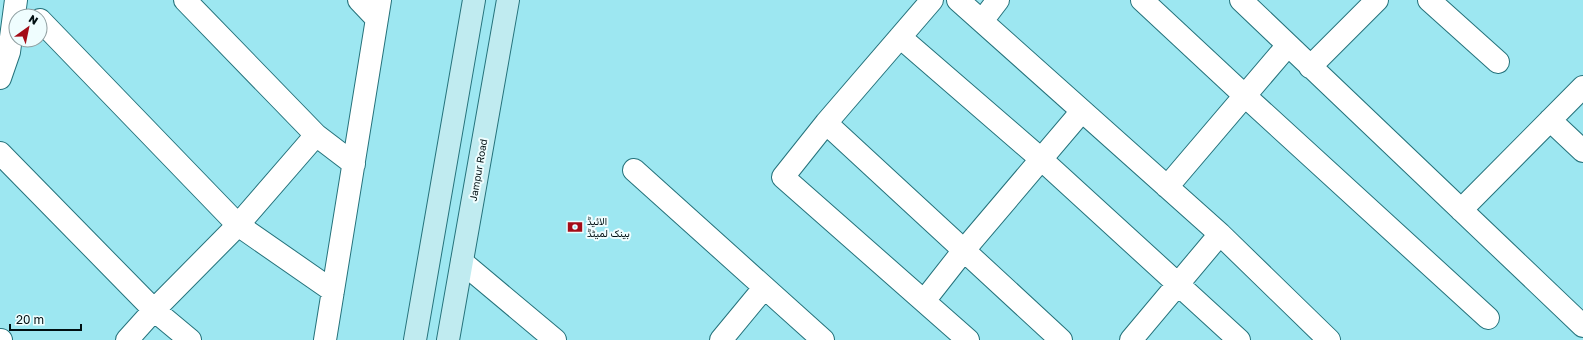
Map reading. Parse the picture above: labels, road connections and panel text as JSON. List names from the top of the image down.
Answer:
{
  "streets": {
    "main road": ["Jampur Road"]
  },
  "places": {
    "bank": ["الائیڈ بینک لمیٹڈ"]
  },
  "scale_bar": "20 m",
  "north": "top right"
}
